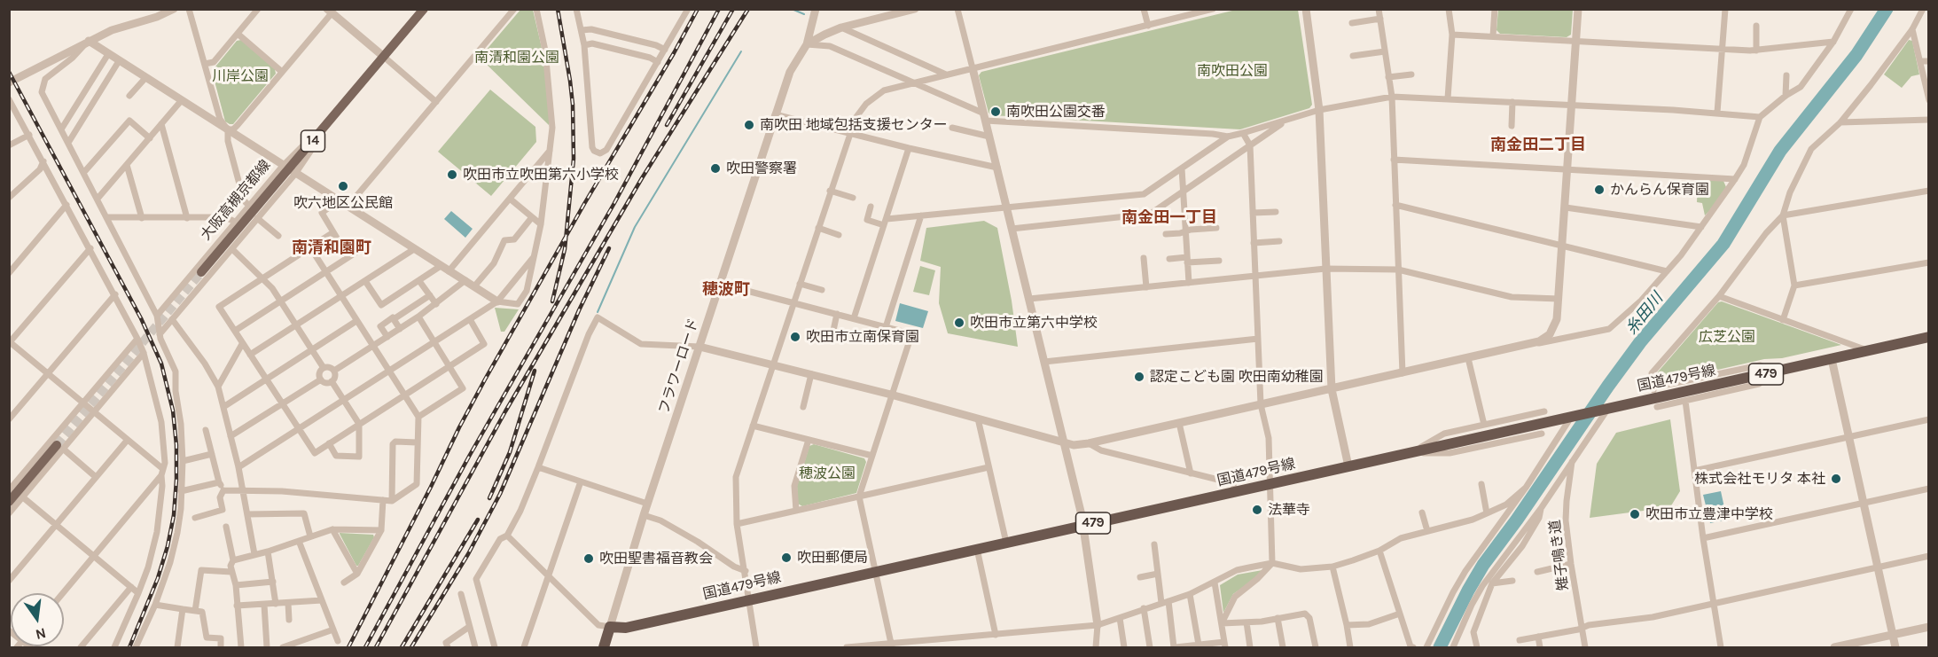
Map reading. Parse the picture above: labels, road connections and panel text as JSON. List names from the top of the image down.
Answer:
{
  "streets": {
    "highway": ["479", "国道479号線"],
    "main road": ["14", "大阪高槻京都線"],
    "street": ["フラワーロード", "雉子鳴き道"]
  },
  "crossings": [
    ["フラワーロード", "国道479号線"]
  ],
  "districts": [
    "南金田二丁目",
    "南金田一丁目",
    "南清和園町",
    "穂波町"
  ],
  "water": ["糸田川"],
  "parks": [
    "南清和園公園",
    "南吹田公園",
    "川岸公園",
    "広芝公園",
    "穂波公園"
  ],
  "places": [
    "南吹田公園交番",
    "南吹田 地域包括支援センター",
    "吹田警察署",
    "吹田市立吹田第六小学校",
    "吹六地区公民館",
    "かんらん保育園",
    "吹田市立第六中学校",
    "吹田市立南保育園",
    "認定こども園 吹田南幼稚園",
    "株式会社モリタ 本社",
    "法華寺",
    "吹田市立豊津中学校",
    "吹田郵便局",
    "吹田聖書福音教会"
  ],
  "north": "bottom"
}
